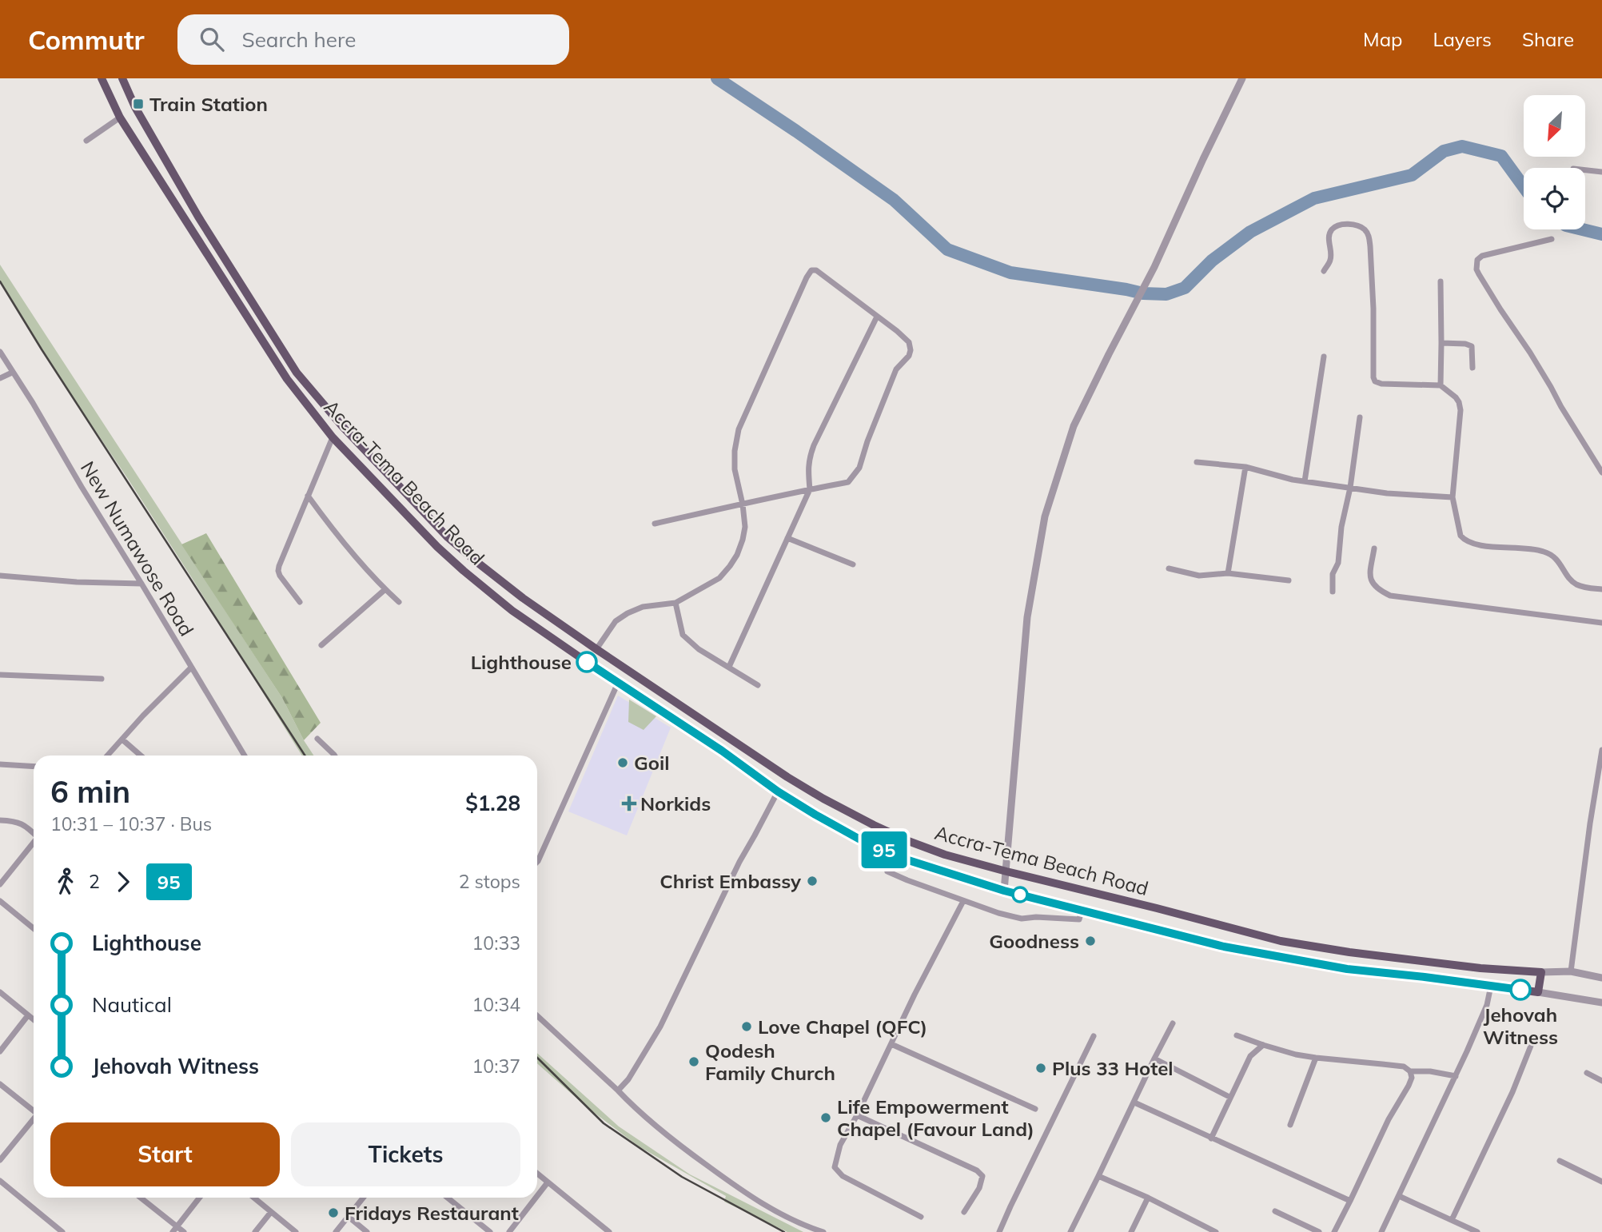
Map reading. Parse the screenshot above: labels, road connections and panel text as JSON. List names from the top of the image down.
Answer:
{
  "streets": {
    "main road": ["Accra-Tema Beach Road"],
    "street": ["New Numawose Road"]
  },
  "places": {
    "transit": ["Train Station"],
    "other": [
      "Lighthouse",
      "Goil",
      "Christ Embassy",
      "Goodness",
      "Jehovah Witness",
      "Love Chapel (QFC)",
      "Qodesh Family Church",
      "Plus 33 Hotel",
      "Life Empowerment Chapel (Favour Land)",
      "Fridays Restaurant"
    ],
    "health": ["Norkids"]
  },
  "lines": ["bus line 95"],
  "north": "bottom left",
  "page": {
    "header": "Commutr",
    "search": "Search here",
    "nav": ["Map", "Layers", "Share"],
    "on_map": "95",
    "heading": ["6 min", "10:31 – 10:37 · Bus", "$1.28"],
    "legs": ["2", "95", "2 stops"],
    "list": [
      {
        "name": "Lighthouse",
        "value": "10:33"
      },
      {
        "name": "Nautical",
        "value": "10:34"
      },
      {
        "name": "Jehovah Witness",
        "value": "10:37"
      }
    ],
    "buttons": ["Start", "Tickets"]
  }
}
